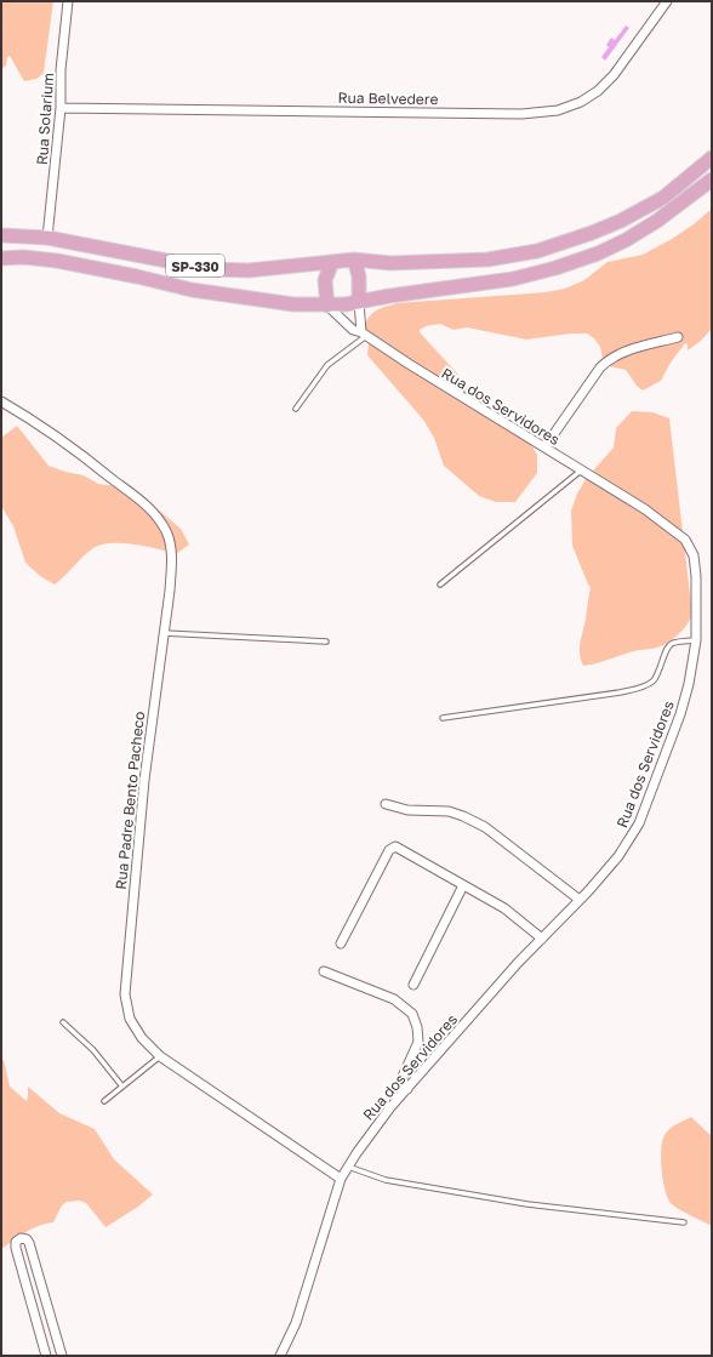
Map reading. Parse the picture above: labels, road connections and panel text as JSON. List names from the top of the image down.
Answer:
{
  "streets": {
    "main road": ["SP-330"],
    "street": [
      "Rua Belvedere",
      "Rua Solarium",
      "Rua dos Servidores",
      "Rua Padre Bento Pacheco"
    ]
  },
  "crossings": [
    ["Rua Belvedere", "Rua Solarium"],
    ["Rua Solarium", "SP-330"],
    ["SP-330", "Rua dos Servidores"],
    ["Rua dos Servidores", "Rua Padre Bento Pacheco"]
  ]
}
